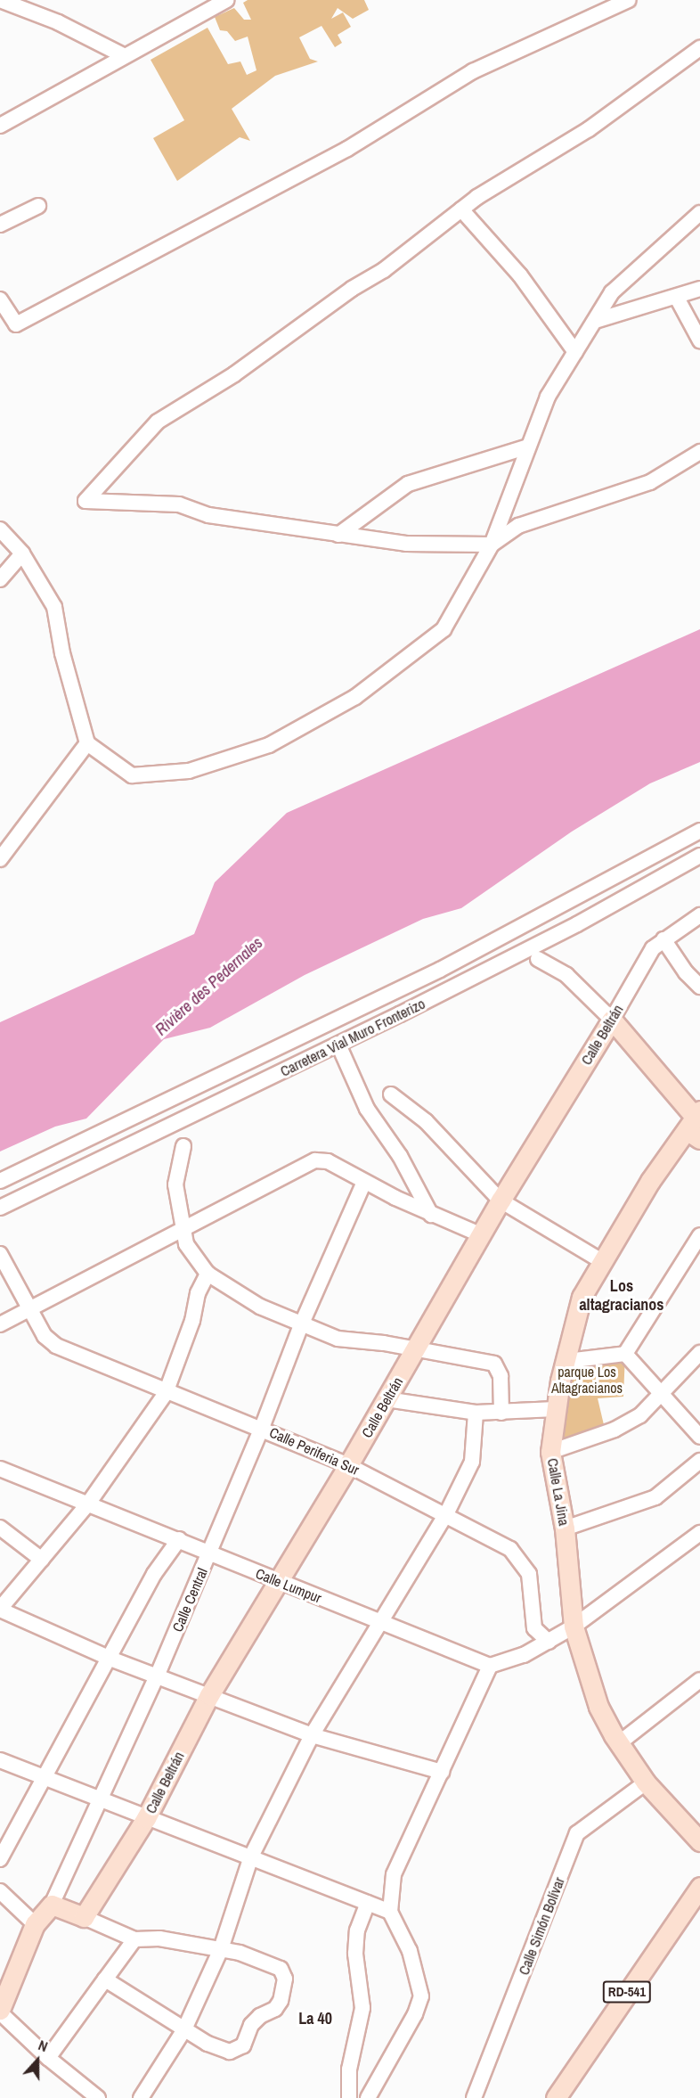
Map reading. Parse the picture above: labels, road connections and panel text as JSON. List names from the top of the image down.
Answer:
{
  "streets": {
    "main road": [
      "Calle Beltrán",
      "Calle La Jina",
      "Calle Central",
      "RD-541"
    ],
    "street": [
      "Carretera Vial Muro Fronterizo",
      "Calle Periferia Sur",
      "Calle Lumpur",
      "Calle Simón Bolívar"
    ]
  },
  "crossings": [
    ["Calle Beltrán", "Calle Periferia Sur"],
    ["Calle Beltrán", "Calle Lumpur"],
    ["Calle Periferia Sur", "Calle Central"],
    ["Calle La Jina", "Calle Simón Bolívar"],
    ["Calle Lumpur", "Calle Central"]
  ],
  "districts": ["Los altagracianos", "La 40"],
  "water": ["Rivière des Pedernales"],
  "parks": ["parque Los Altagracianos"],
  "north": "top"
}
